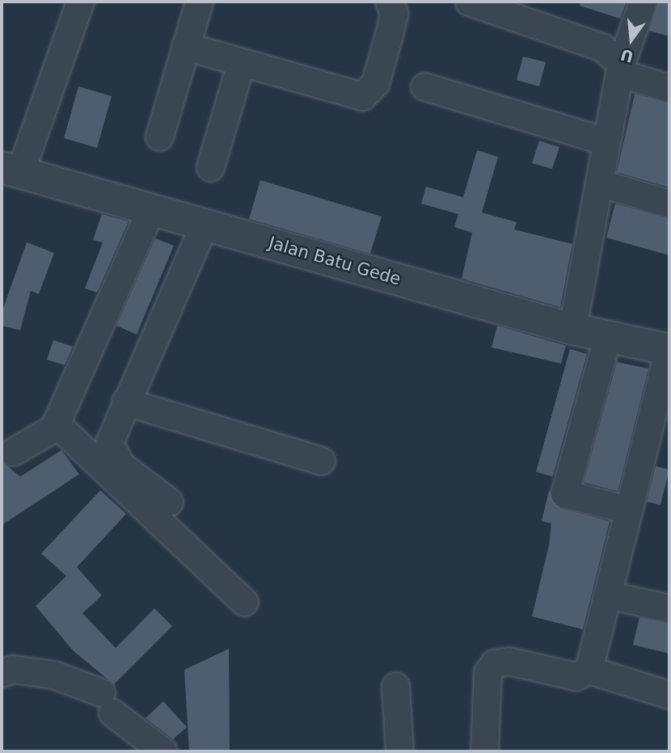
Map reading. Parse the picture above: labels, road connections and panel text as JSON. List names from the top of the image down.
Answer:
{
  "streets": {
    "street": ["Jalan Batu Gede"]
  },
  "north": "bottom"
}
